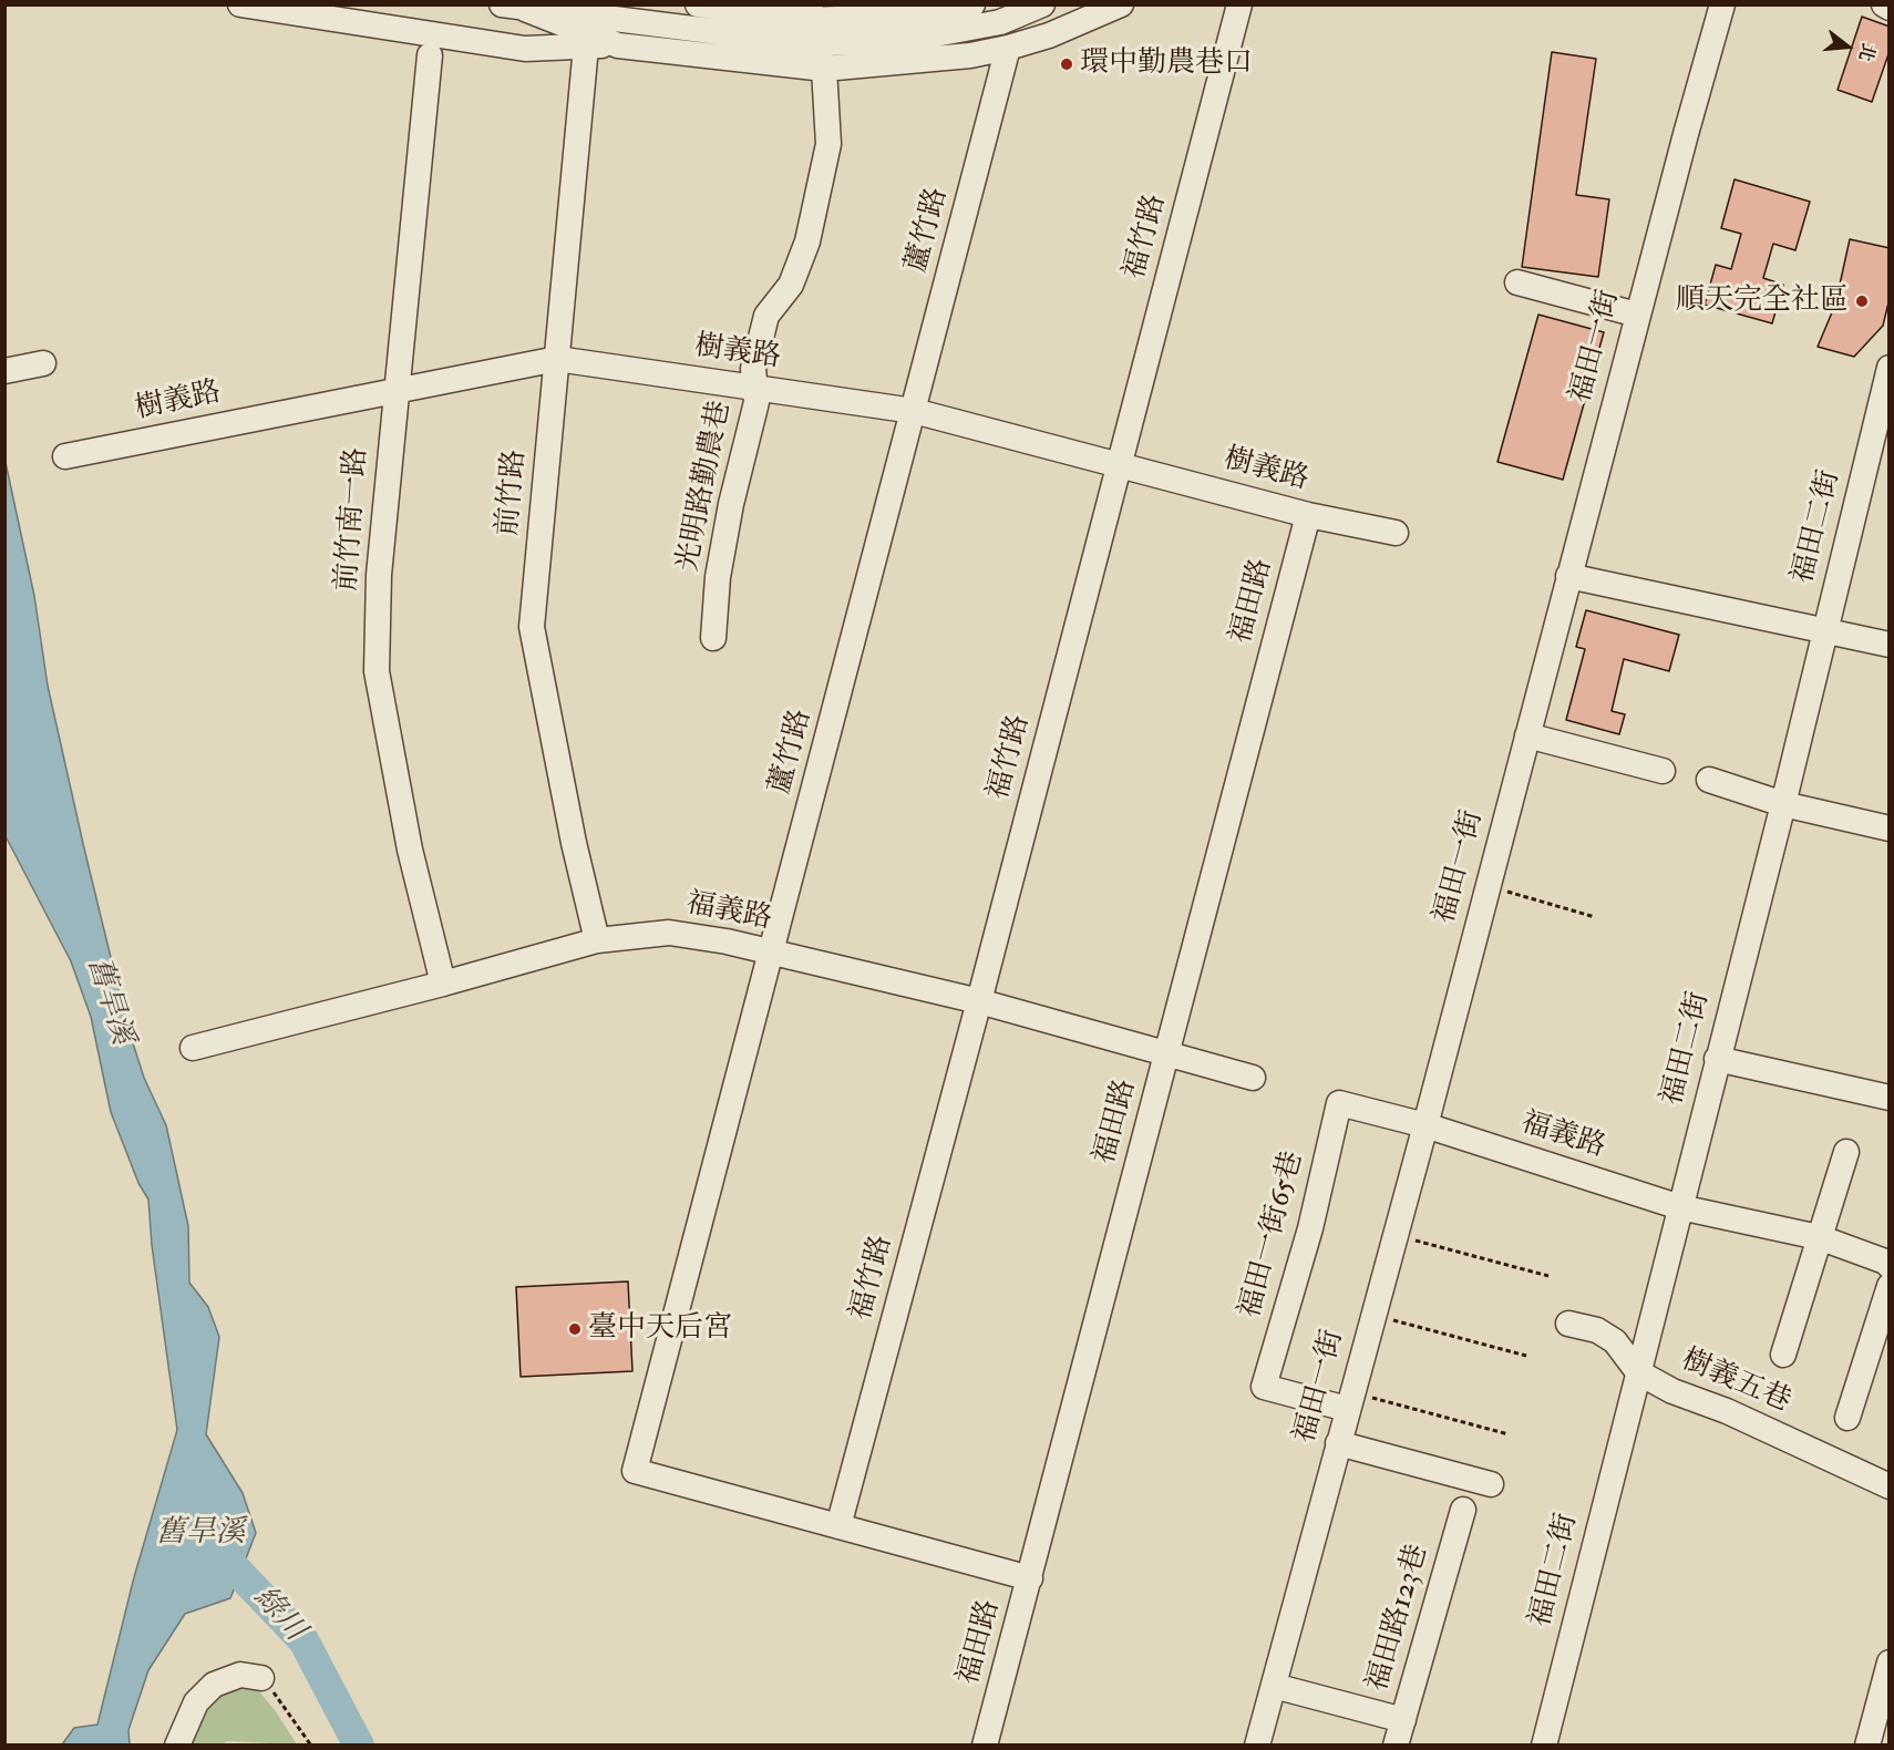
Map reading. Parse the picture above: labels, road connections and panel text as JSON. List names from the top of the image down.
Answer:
{
  "streets": {
    "street": [
      "蘆竹路",
      "福竹路",
      "福田一街",
      "樹義路",
      "光明路勤農巷",
      "前竹路",
      "前竹南一路",
      "福田二街",
      "福田路",
      "福義路",
      "福田一街65巷",
      "樹義五巷",
      "福田路123巷"
    ]
  },
  "crossings": [
    ["蘆竹路", "福竹路"],
    ["蘆竹路", "樹義路"],
    ["蘆竹路", "福義路"],
    ["福竹路", "樹義路"],
    ["福竹路", "福義路"],
    ["福田一街", "福義路"],
    ["福田一街", "福田一街65巷"],
    ["樹義路", "光明路勤農巷"],
    ["樹義路", "前竹路"],
    ["樹義路", "前竹南一路"],
    ["樹義路", "福田路"],
    ["前竹路", "福義路"],
    ["前竹南一路", "福義路"],
    ["福田二街", "福義路"],
    ["福田二街", "樹義五巷"],
    ["福田路", "福義路"],
    ["福義路", "福田一街65巷"]
  ],
  "water": ["舊旱溪", "綠川"],
  "places": ["環中勤農巷口", "順天完全社區", "臺中天后宮"],
  "north": "right"
}
